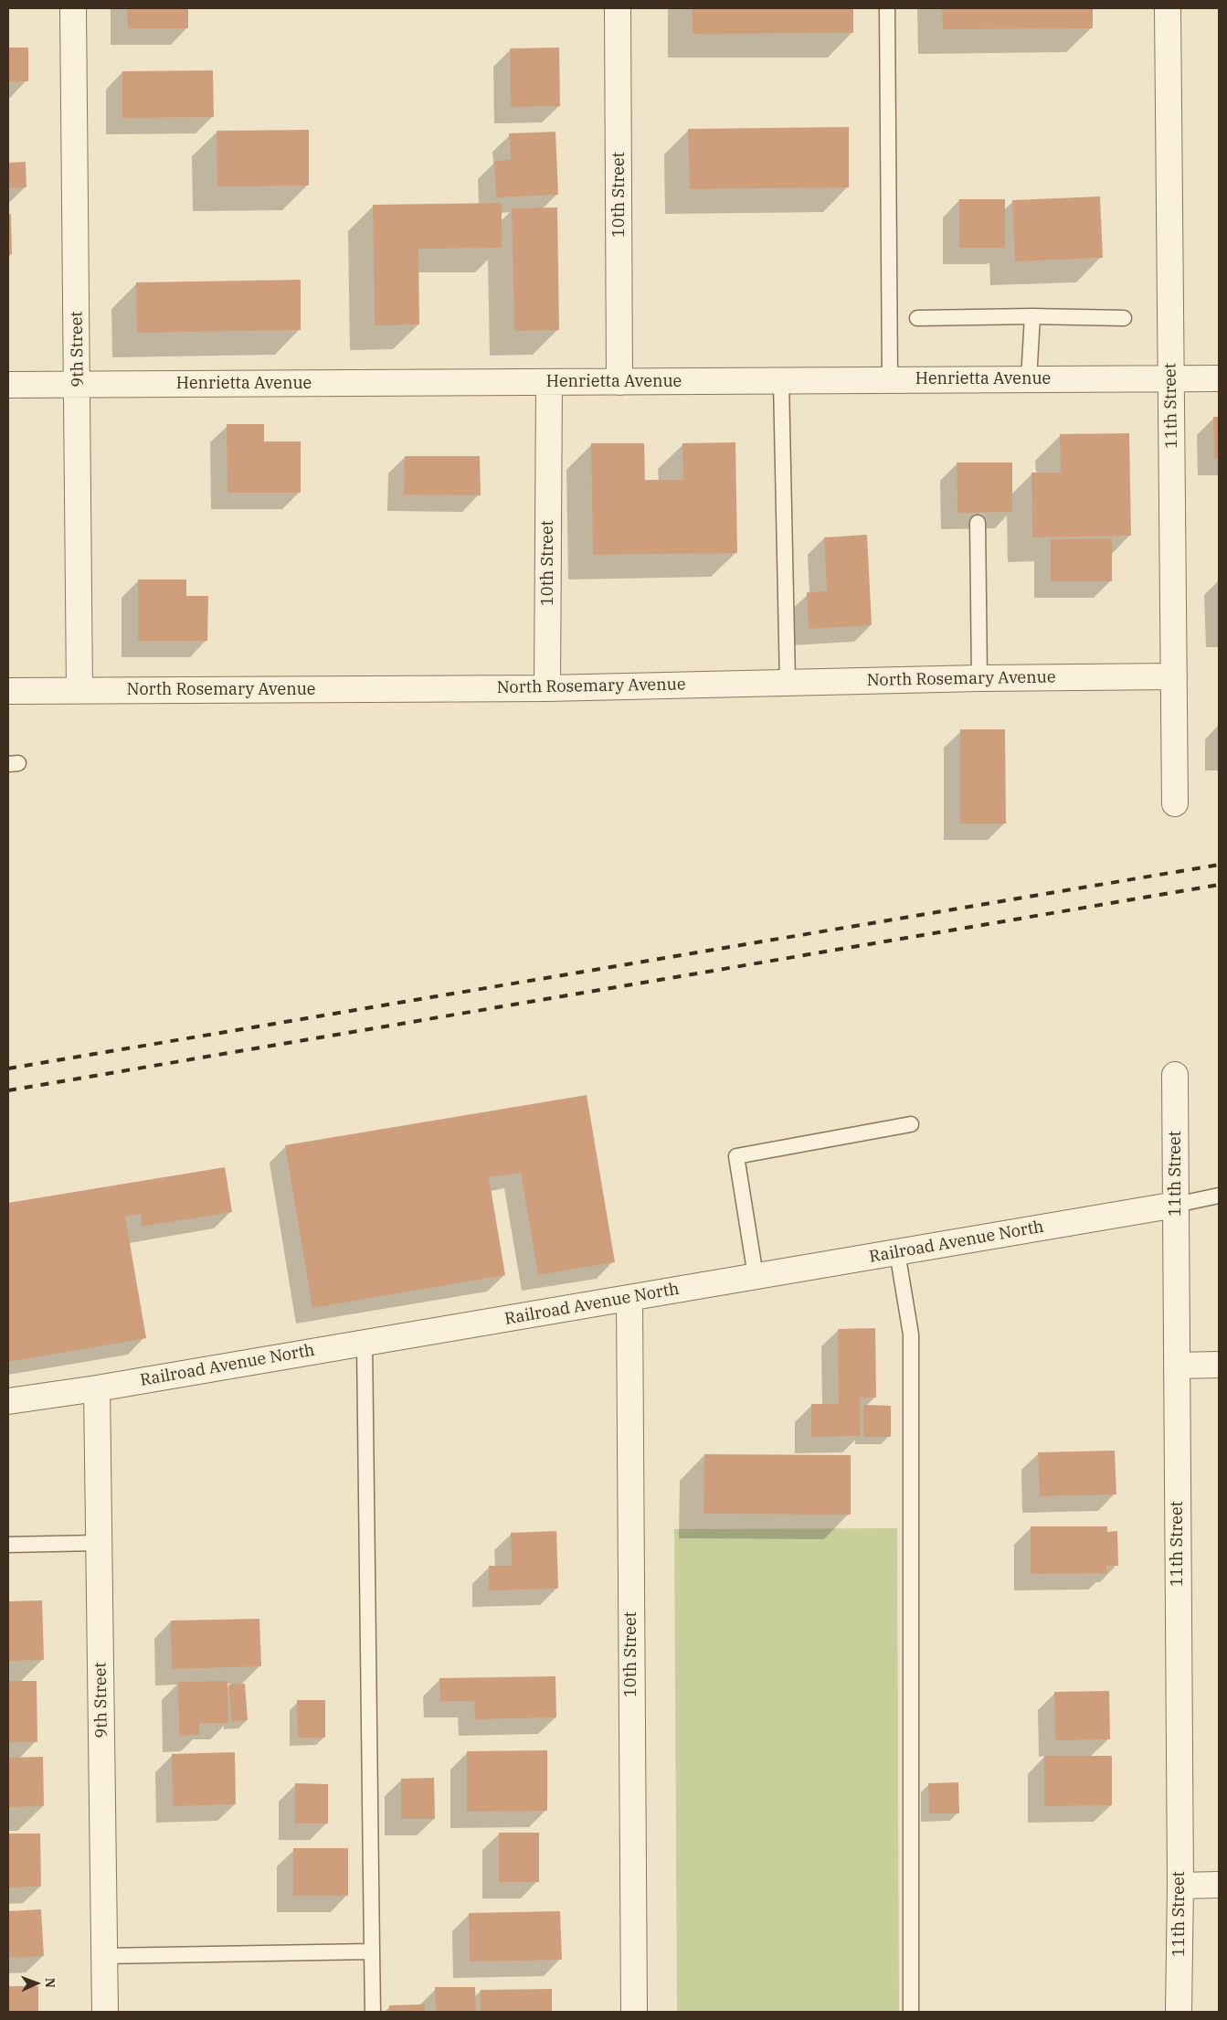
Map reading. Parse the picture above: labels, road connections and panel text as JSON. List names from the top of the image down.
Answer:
{
  "streets": {
    "street": [
      "10th Street",
      "9th Street",
      "Henrietta Avenue",
      "11th Street",
      "North Rosemary Avenue",
      "Railroad Avenue North"
    ]
  },
  "crossings": [
    ["10th Street", "Henrietta Avenue"],
    ["10th Street", "North Rosemary Avenue"],
    ["10th Street", "Railroad Avenue North"],
    ["9th Street", "Henrietta Avenue"],
    ["9th Street", "North Rosemary Avenue"],
    ["9th Street", "Railroad Avenue North"],
    ["Henrietta Avenue", "11th Street"],
    ["11th Street", "North Rosemary Avenue"],
    ["11th Street", "Railroad Avenue North"]
  ],
  "north": "right"
}
